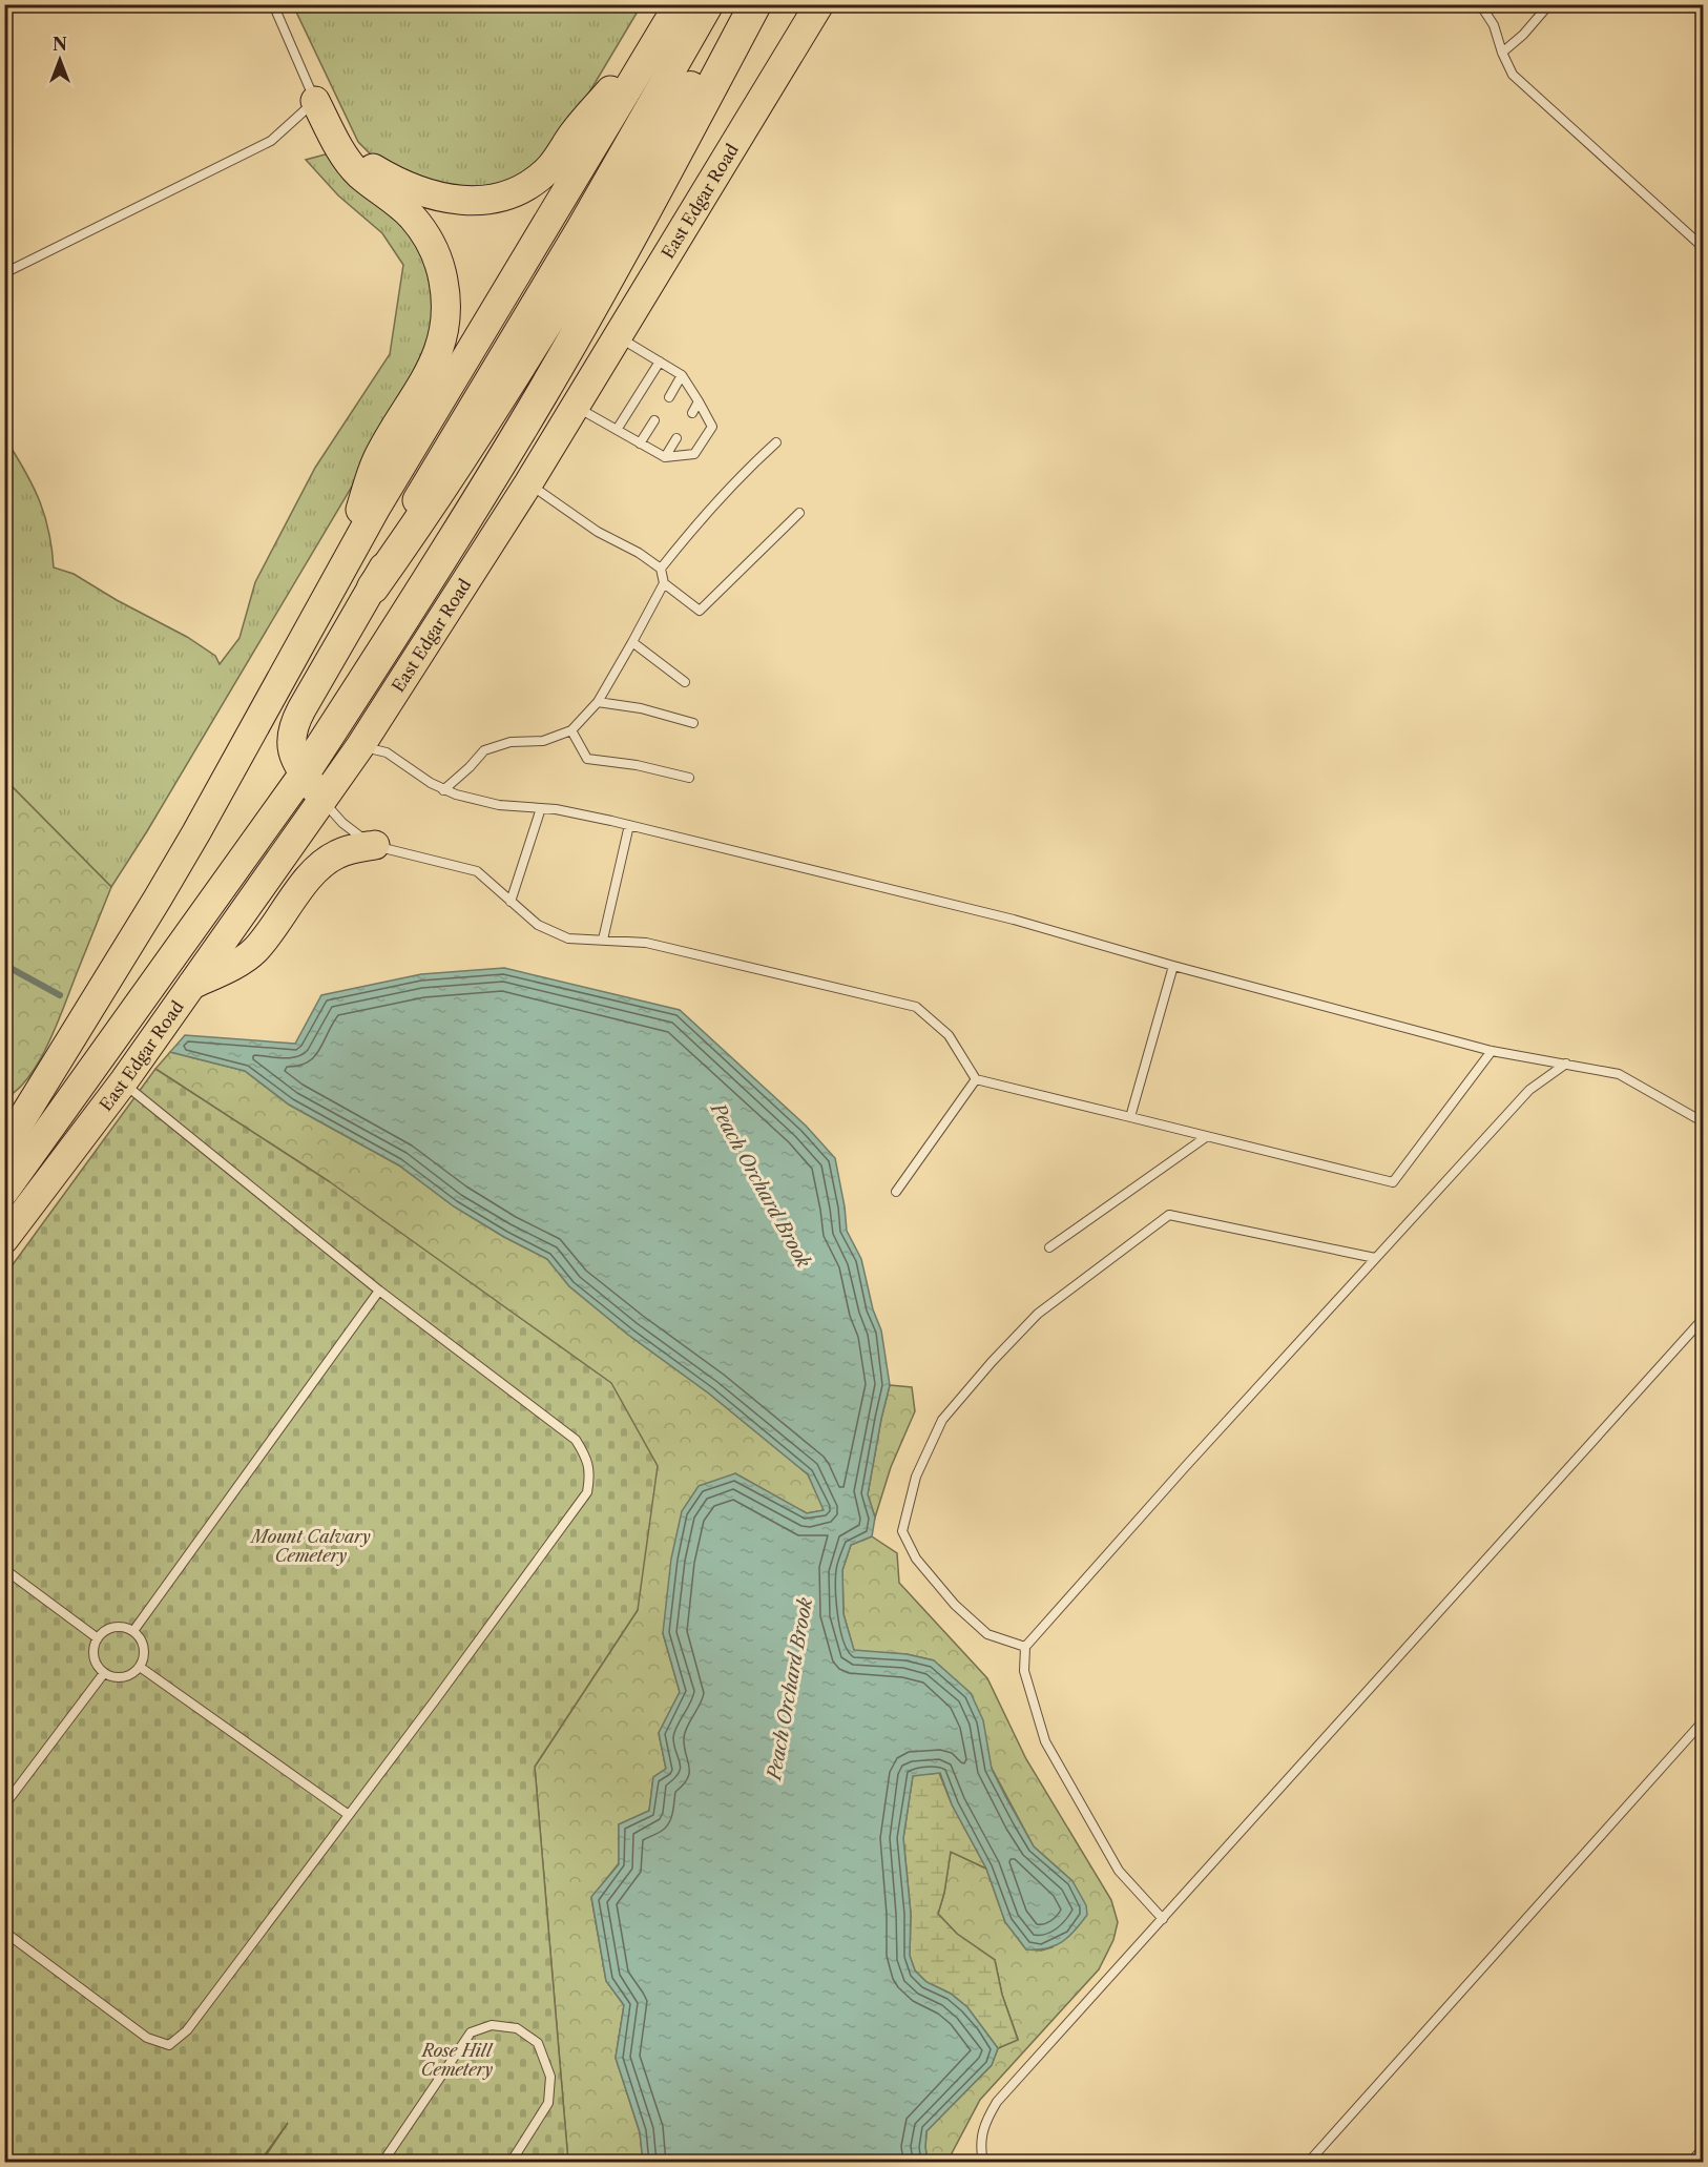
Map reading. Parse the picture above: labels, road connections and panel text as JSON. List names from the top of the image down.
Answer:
{
  "streets": {
    "highway": ["East Edgar Road"]
  },
  "water": ["Peach Orchard Brook"],
  "parks": ["Mount Calvary Cemetery", "Rose Hill Cemetery"],
  "north": "top"
}
